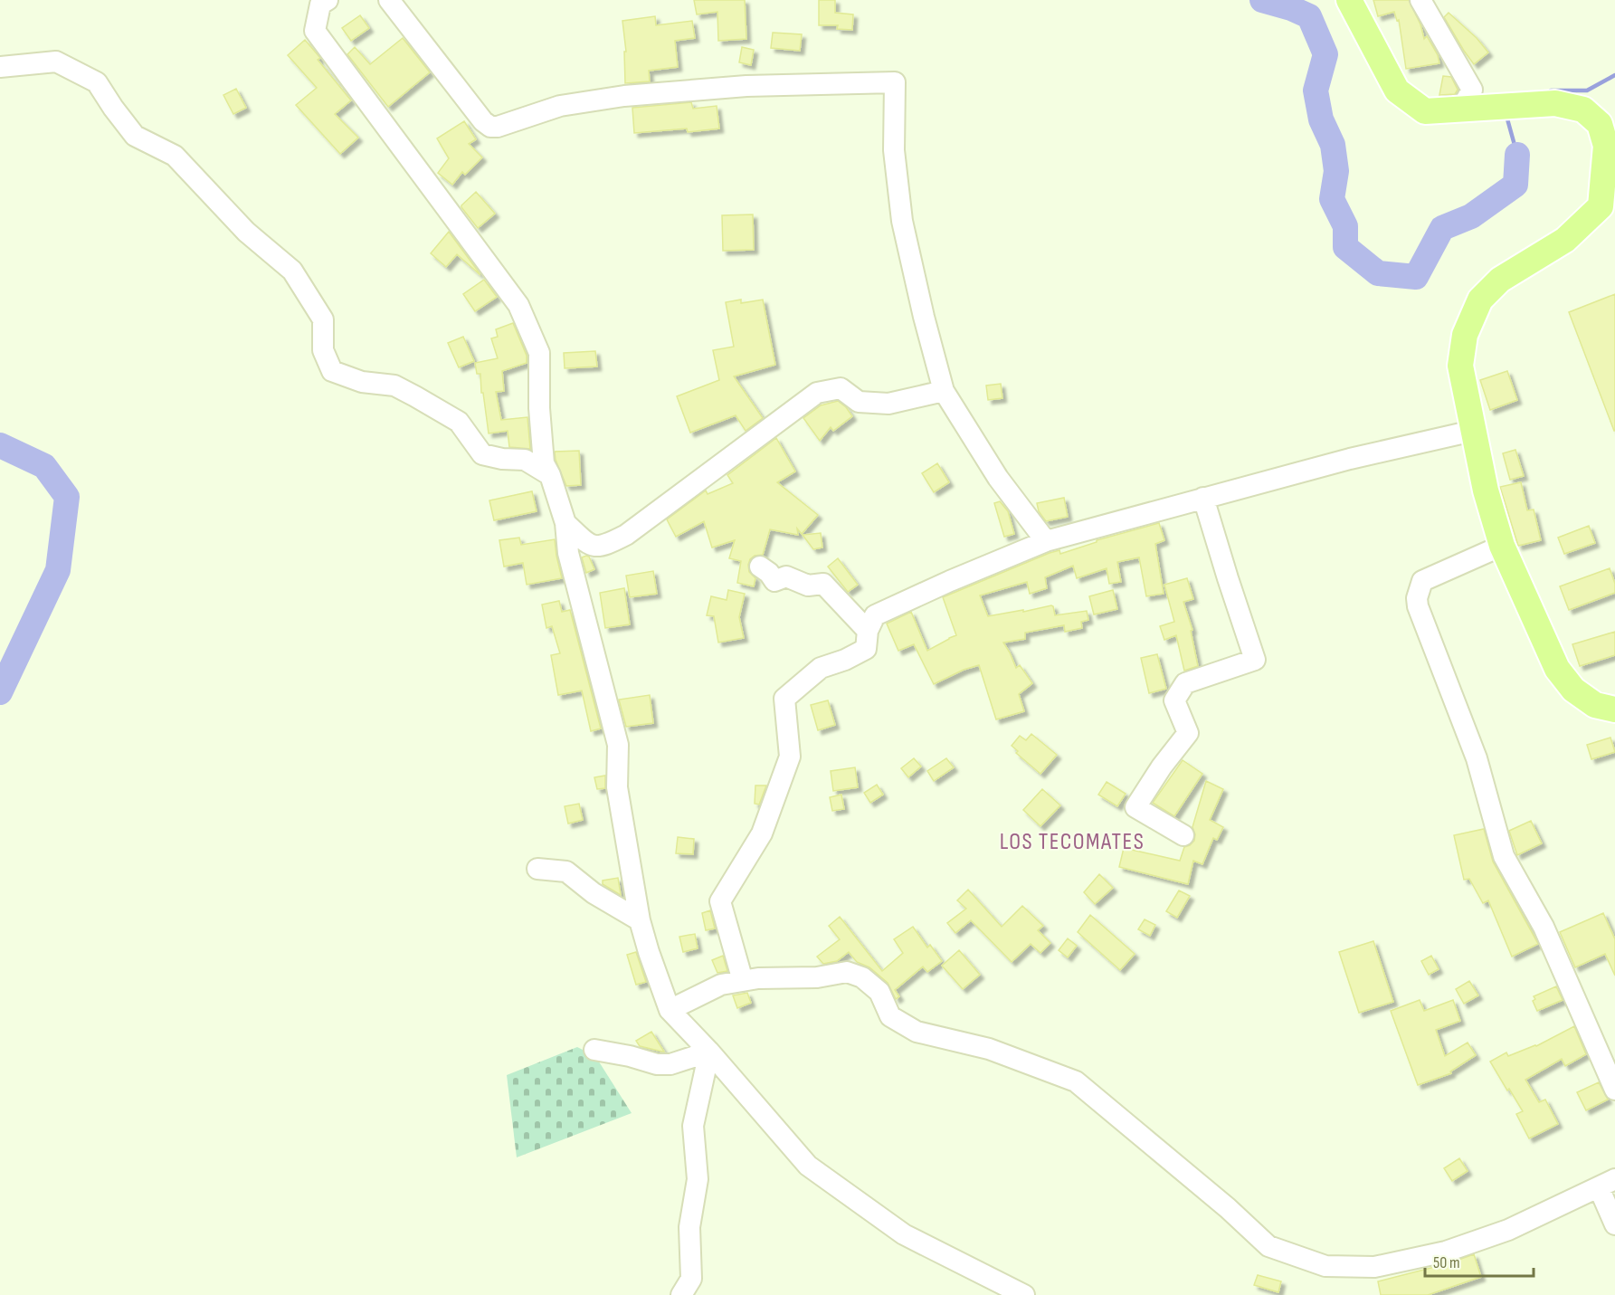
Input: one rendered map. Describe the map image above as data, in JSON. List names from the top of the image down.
{
  "districts": ["LOS TECOMATES"],
  "scale_bar": "50 m"
}
